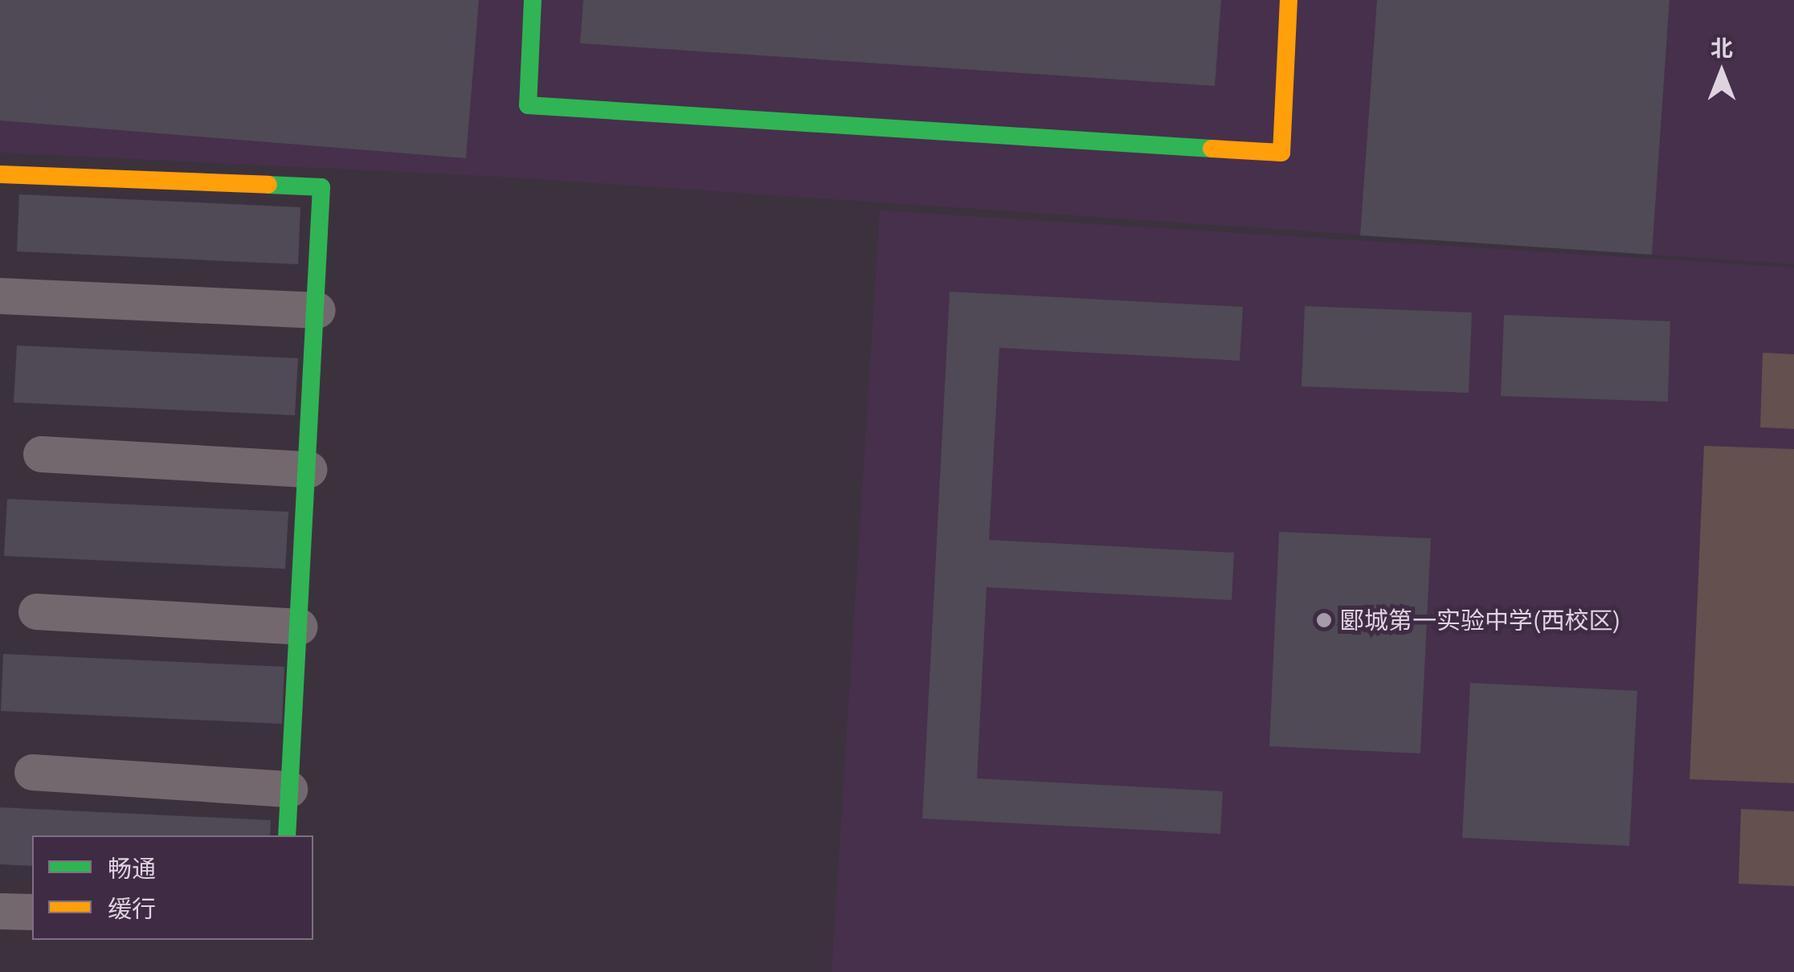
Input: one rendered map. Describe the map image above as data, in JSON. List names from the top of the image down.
{
  "places": ["郾城第一实验中学(西校区)"],
  "legend": ["畅通", "缓行"],
  "north": "top"
}
